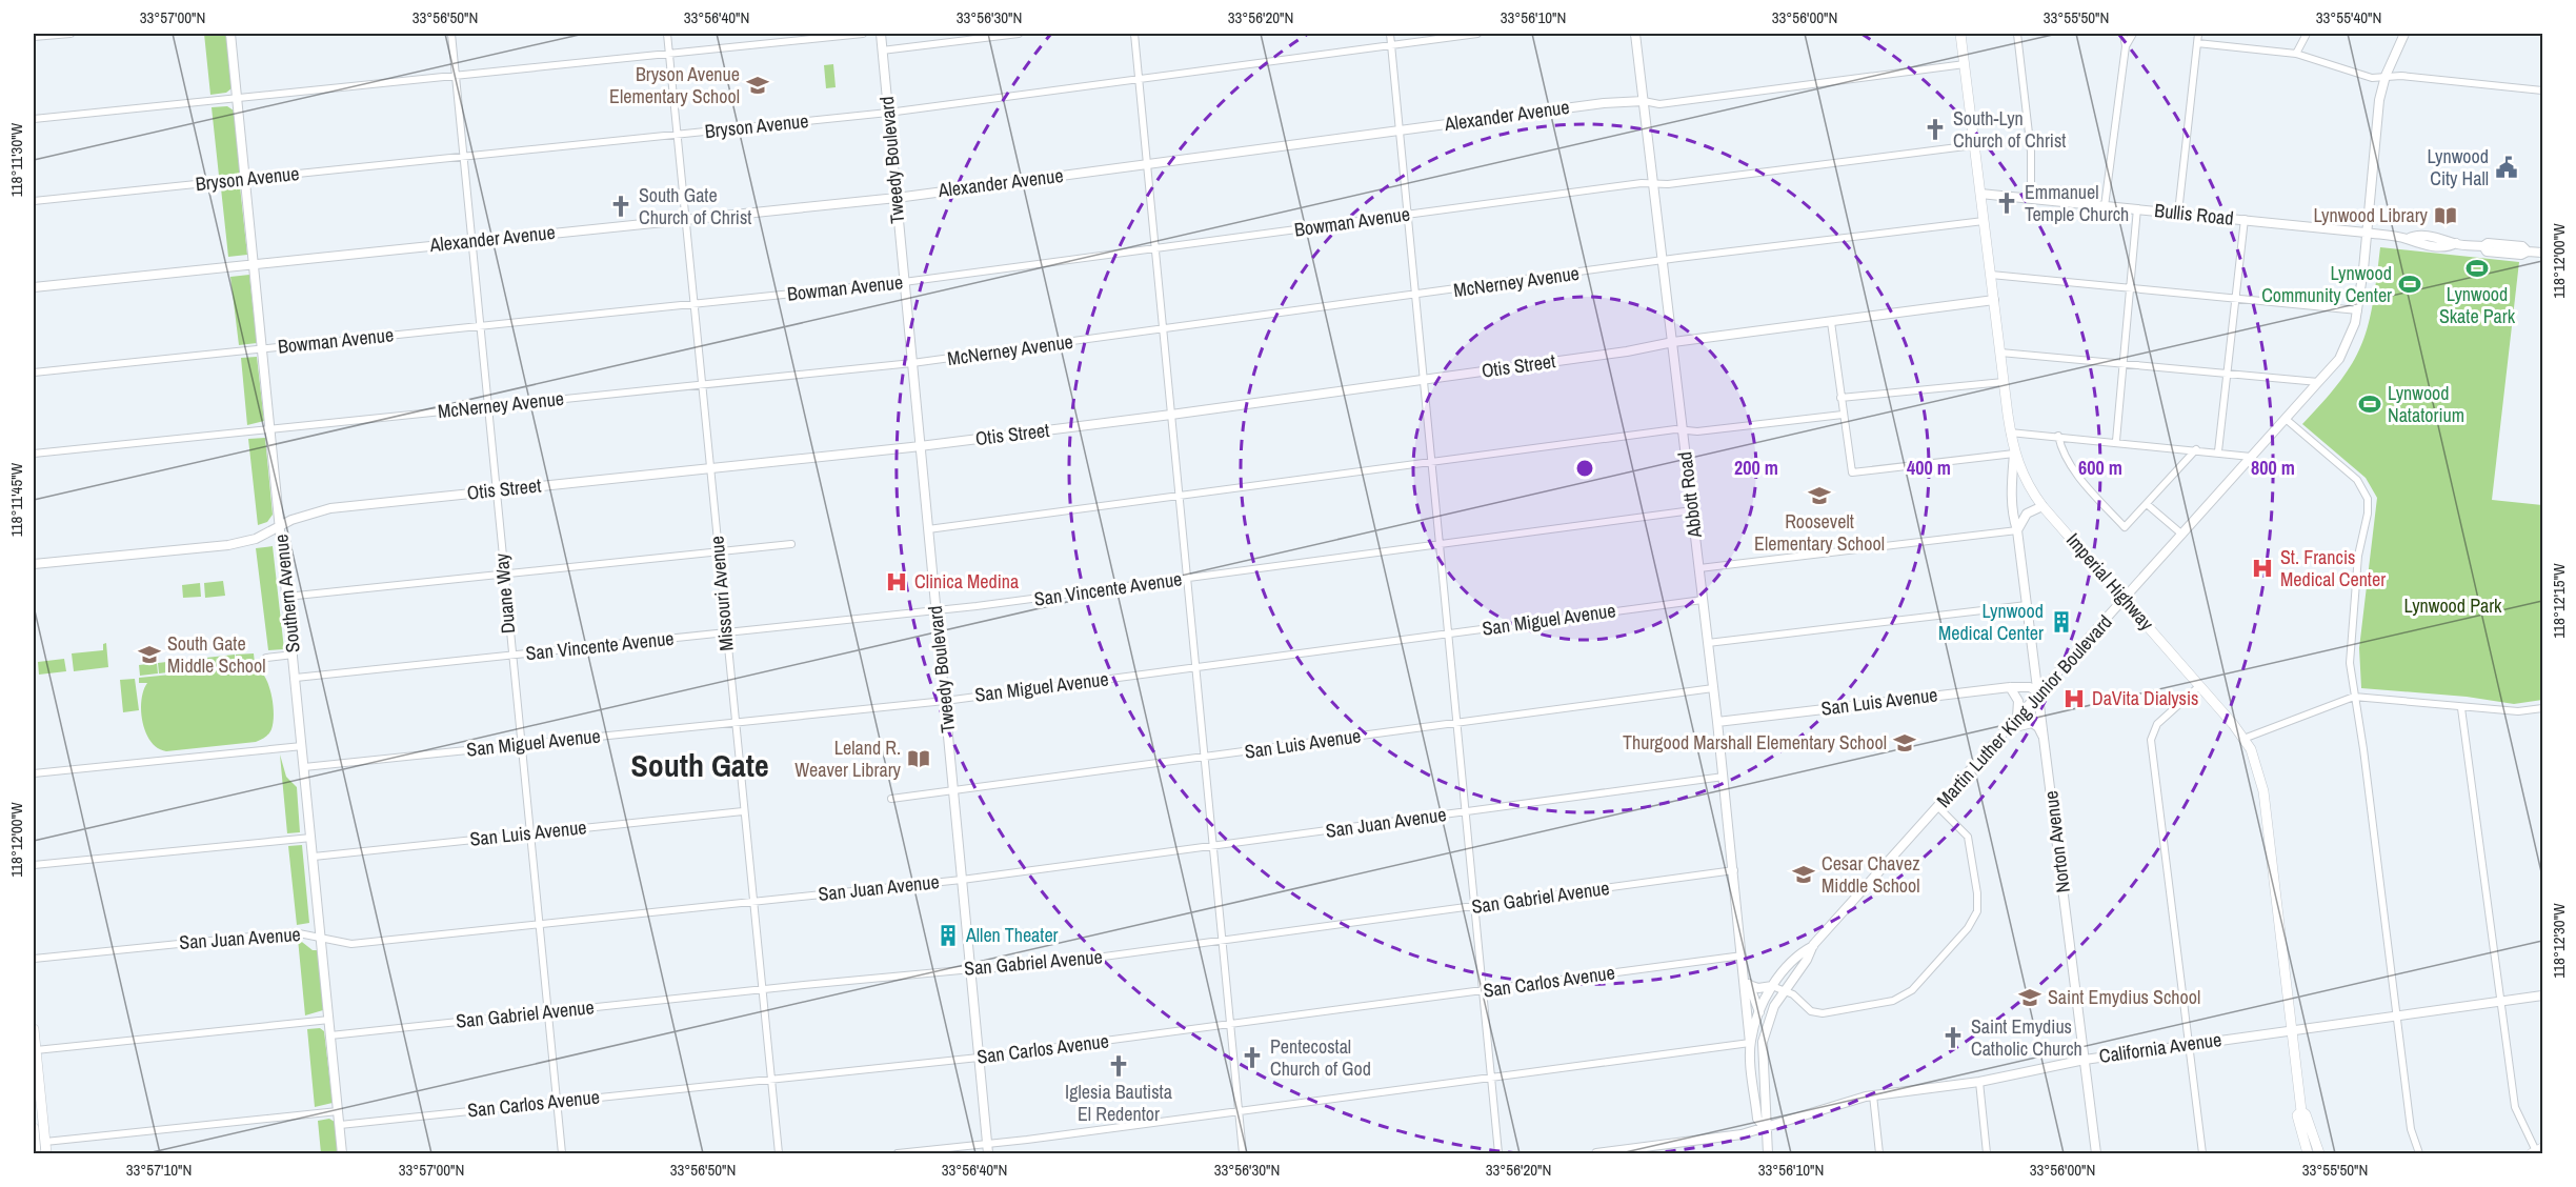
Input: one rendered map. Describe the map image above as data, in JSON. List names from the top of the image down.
{
  "streets": {
    "main road": ["Imperial Highway"],
    "street": [
      "Alexander Avenue",
      "Bryson Avenue",
      "Tweedy Boulevard",
      "Bullis Road",
      "Bowman Avenue",
      "McNerney Avenue",
      "Otis Street",
      "Abbott Road",
      "San Vincente Avenue",
      "Southern Avenue",
      "Duane Way",
      "Missouri Avenue",
      "San Miguel Avenue",
      "San Luis Avenue",
      "Martin Luther King Junior Boulevard",
      "San Juan Avenue",
      "Norton Avenue",
      "San Gabriel Avenue",
      "San Carlos Avenue",
      "California Avenue"
    ]
  },
  "crossings": [
    ["Alexander Avenue", "Tweedy Boulevard"],
    ["Alexander Avenue", "Abbott Road"],
    ["Alexander Avenue", "Imperial Highway"],
    ["Alexander Avenue", "Southern Avenue"],
    ["Alexander Avenue", "Duane Way"],
    ["Alexander Avenue", "Missouri Avenue"],
    ["Bryson Avenue", "Tweedy Boulevard"],
    ["Bryson Avenue", "Southern Avenue"],
    ["Bryson Avenue", "Duane Way"],
    ["Bryson Avenue", "Missouri Avenue"],
    ["Tweedy Boulevard", "Bowman Avenue"],
    ["Tweedy Boulevard", "McNerney Avenue"],
    ["Tweedy Boulevard", "Otis Street"],
    ["Tweedy Boulevard", "San Vincente Avenue"],
    ["Tweedy Boulevard", "San Miguel Avenue"],
    ["Tweedy Boulevard", "San Luis Avenue"],
    ["Tweedy Boulevard", "San Juan Avenue"],
    ["Tweedy Boulevard", "San Gabriel Avenue"],
    ["Tweedy Boulevard", "San Carlos Avenue"],
    ["Bullis Road", "Imperial Highway"],
    ["Bullis Road", "Martin Luther King Junior Boulevard"],
    ["Bowman Avenue", "Abbott Road"],
    ["Bowman Avenue", "Imperial Highway"],
    ["Bowman Avenue", "Southern Avenue"],
    ["Bowman Avenue", "Duane Way"],
    ["Bowman Avenue", "Missouri Avenue"],
    ["McNerney Avenue", "Abbott Road"],
    ["McNerney Avenue", "Imperial Highway"],
    ["McNerney Avenue", "Southern Avenue"],
    ["McNerney Avenue", "Duane Way"],
    ["McNerney Avenue", "Missouri Avenue"],
    ["Otis Street", "Abbott Road"],
    ["Otis Street", "Imperial Highway"],
    ["Otis Street", "Southern Avenue"],
    ["Otis Street", "Duane Way"],
    ["Otis Street", "Missouri Avenue"],
    ["Abbott Road", "San Vincente Avenue"],
    ["Abbott Road", "San Miguel Avenue"],
    ["Abbott Road", "San Luis Avenue"],
    ["Abbott Road", "Martin Luther King Junior Boulevard"],
    ["Abbott Road", "San Juan Avenue"],
    ["Abbott Road", "San Gabriel Avenue"],
    ["Abbott Road", "San Carlos Avenue"],
    ["Imperial Highway", "Martin Luther King Junior Boulevard"],
    ["Imperial Highway", "Norton Avenue"],
    ["Imperial Highway", "California Avenue"],
    ["San Vincente Avenue", "Southern Avenue"],
    ["San Vincente Avenue", "Duane Way"],
    ["San Vincente Avenue", "Missouri Avenue"],
    ["Southern Avenue", "San Miguel Avenue"],
    ["Southern Avenue", "San Luis Avenue"],
    ["Southern Avenue", "San Juan Avenue"],
    ["Southern Avenue", "San Gabriel Avenue"],
    ["Southern Avenue", "San Carlos Avenue"],
    ["Duane Way", "San Miguel Avenue"],
    ["Duane Way", "San Luis Avenue"],
    ["Duane Way", "San Juan Avenue"],
    ["Duane Way", "San Gabriel Avenue"],
    ["Duane Way", "San Carlos Avenue"],
    ["Missouri Avenue", "San Miguel Avenue"],
    ["Missouri Avenue", "San Luis Avenue"],
    ["Missouri Avenue", "San Juan Avenue"],
    ["Missouri Avenue", "San Gabriel Avenue"],
    ["Missouri Avenue", "San Carlos Avenue"],
    ["San Luis Avenue", "Martin Luther King Junior Boulevard"],
    ["San Luis Avenue", "Norton Avenue"],
    ["Martin Luther King Junior Boulevard", "Norton Avenue"],
    ["Martin Luther King Junior Boulevard", "California Avenue"],
    ["Norton Avenue", "California Avenue"]
  ],
  "districts": ["South Gate"],
  "parks": ["Lynwood Park"],
  "places": {
    "school or university": [
      "Bryson Avenue Elementary School",
      "Roosevelt Elementary School",
      "South Gate Middle School",
      "Thurgood Marshall Elementary School",
      "Cesar Chavez Middle School",
      "Saint Emydius School"
    ],
    "church": [
      "South-Lyn Church of Christ",
      "Emmanuel Temple Church",
      "South Gate Church of Christ",
      "Saint Emydius Catholic Church",
      "Pentecostal Church of God",
      "Iglesia Bautista El Redentor"
    ],
    "public building": ["Lynwood City Hall"],
    "library": ["Lynwood Library", "Leland R. Weaver Library"],
    "sports": ["Lynwood Skate Park", "Lynwood Community Center", "Lynwood Natatorium"],
    "hospital": ["St. Francis Medical Center", "Clinica Medina", "DaVita Dialysis"],
    "building": ["Lynwood Medical Center", "Allen Theater"]
  },
  "coordinates": [
    "33°57'00\"N",
    "33°56'50\"N",
    "33°56'40\"N",
    "33°56'30\"N",
    "33°56'20\"N",
    "33°56'10\"N",
    "33°56'00\"N",
    "33°55'50\"N",
    "33°55'40\"N",
    "118°11'30\"W",
    "118°12'00\"W",
    "118°11'45\"W",
    "118°12'15\"W",
    "118°12'30\"W",
    "33°57'10\"N"
  ],
  "rings": [
    "200 m",
    "400 m",
    "600 m",
    "800 m"
  ]
}
